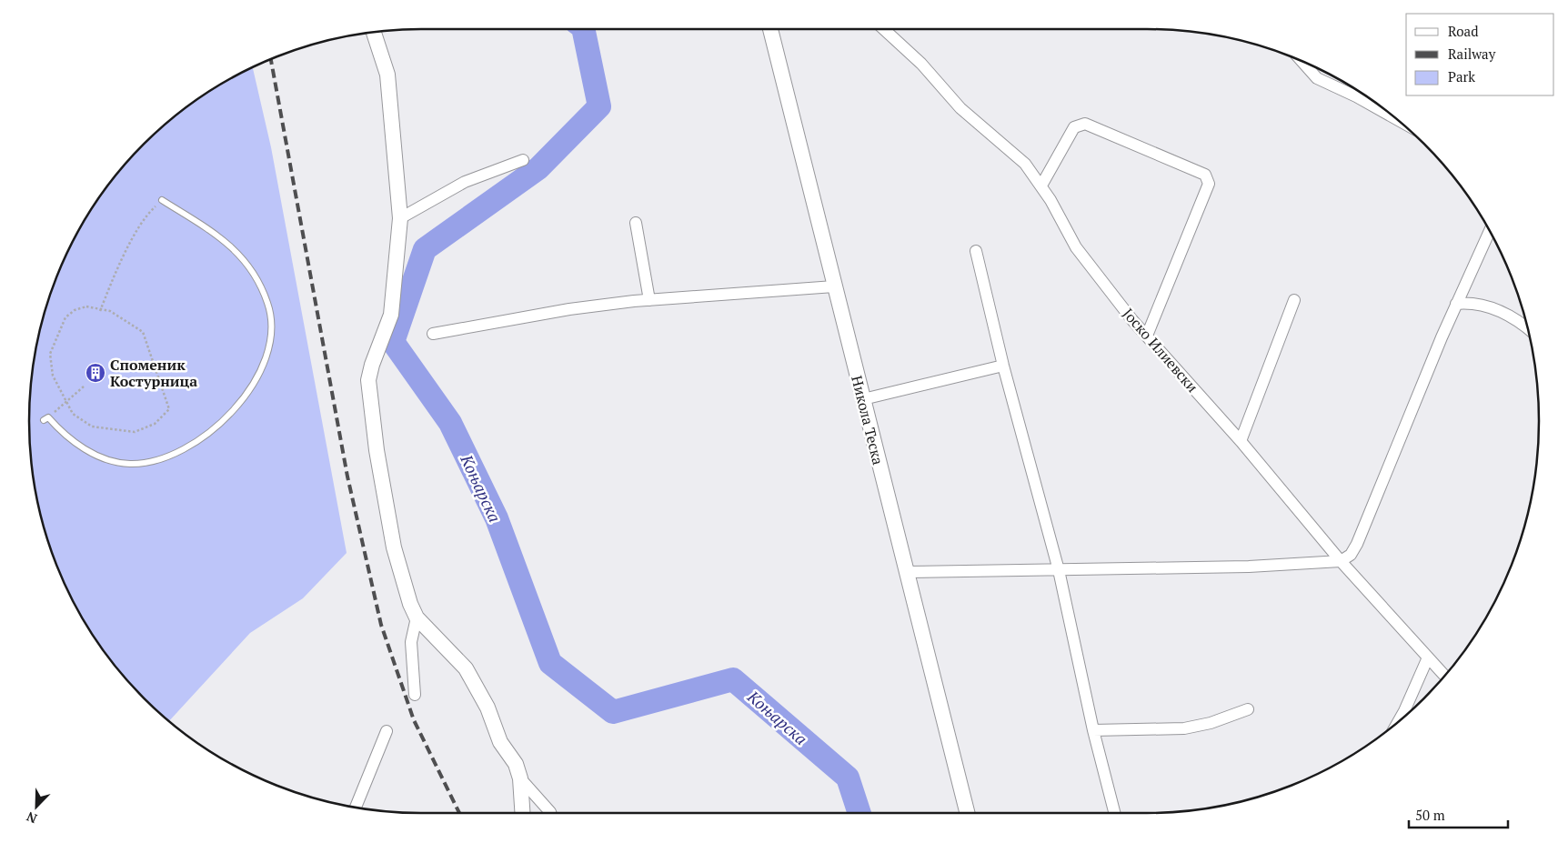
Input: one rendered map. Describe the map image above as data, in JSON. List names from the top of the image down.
{
  "streets": {
    "street": ["Јоско Илиевски", "Никола Теска"]
  },
  "water": ["Коњарска"],
  "places": {
    "building": ["Споменик Костурница"]
  },
  "legend": ["Road", "Railway", "Park"],
  "scale_bar": "50 m",
  "north": "bottom left"
}
